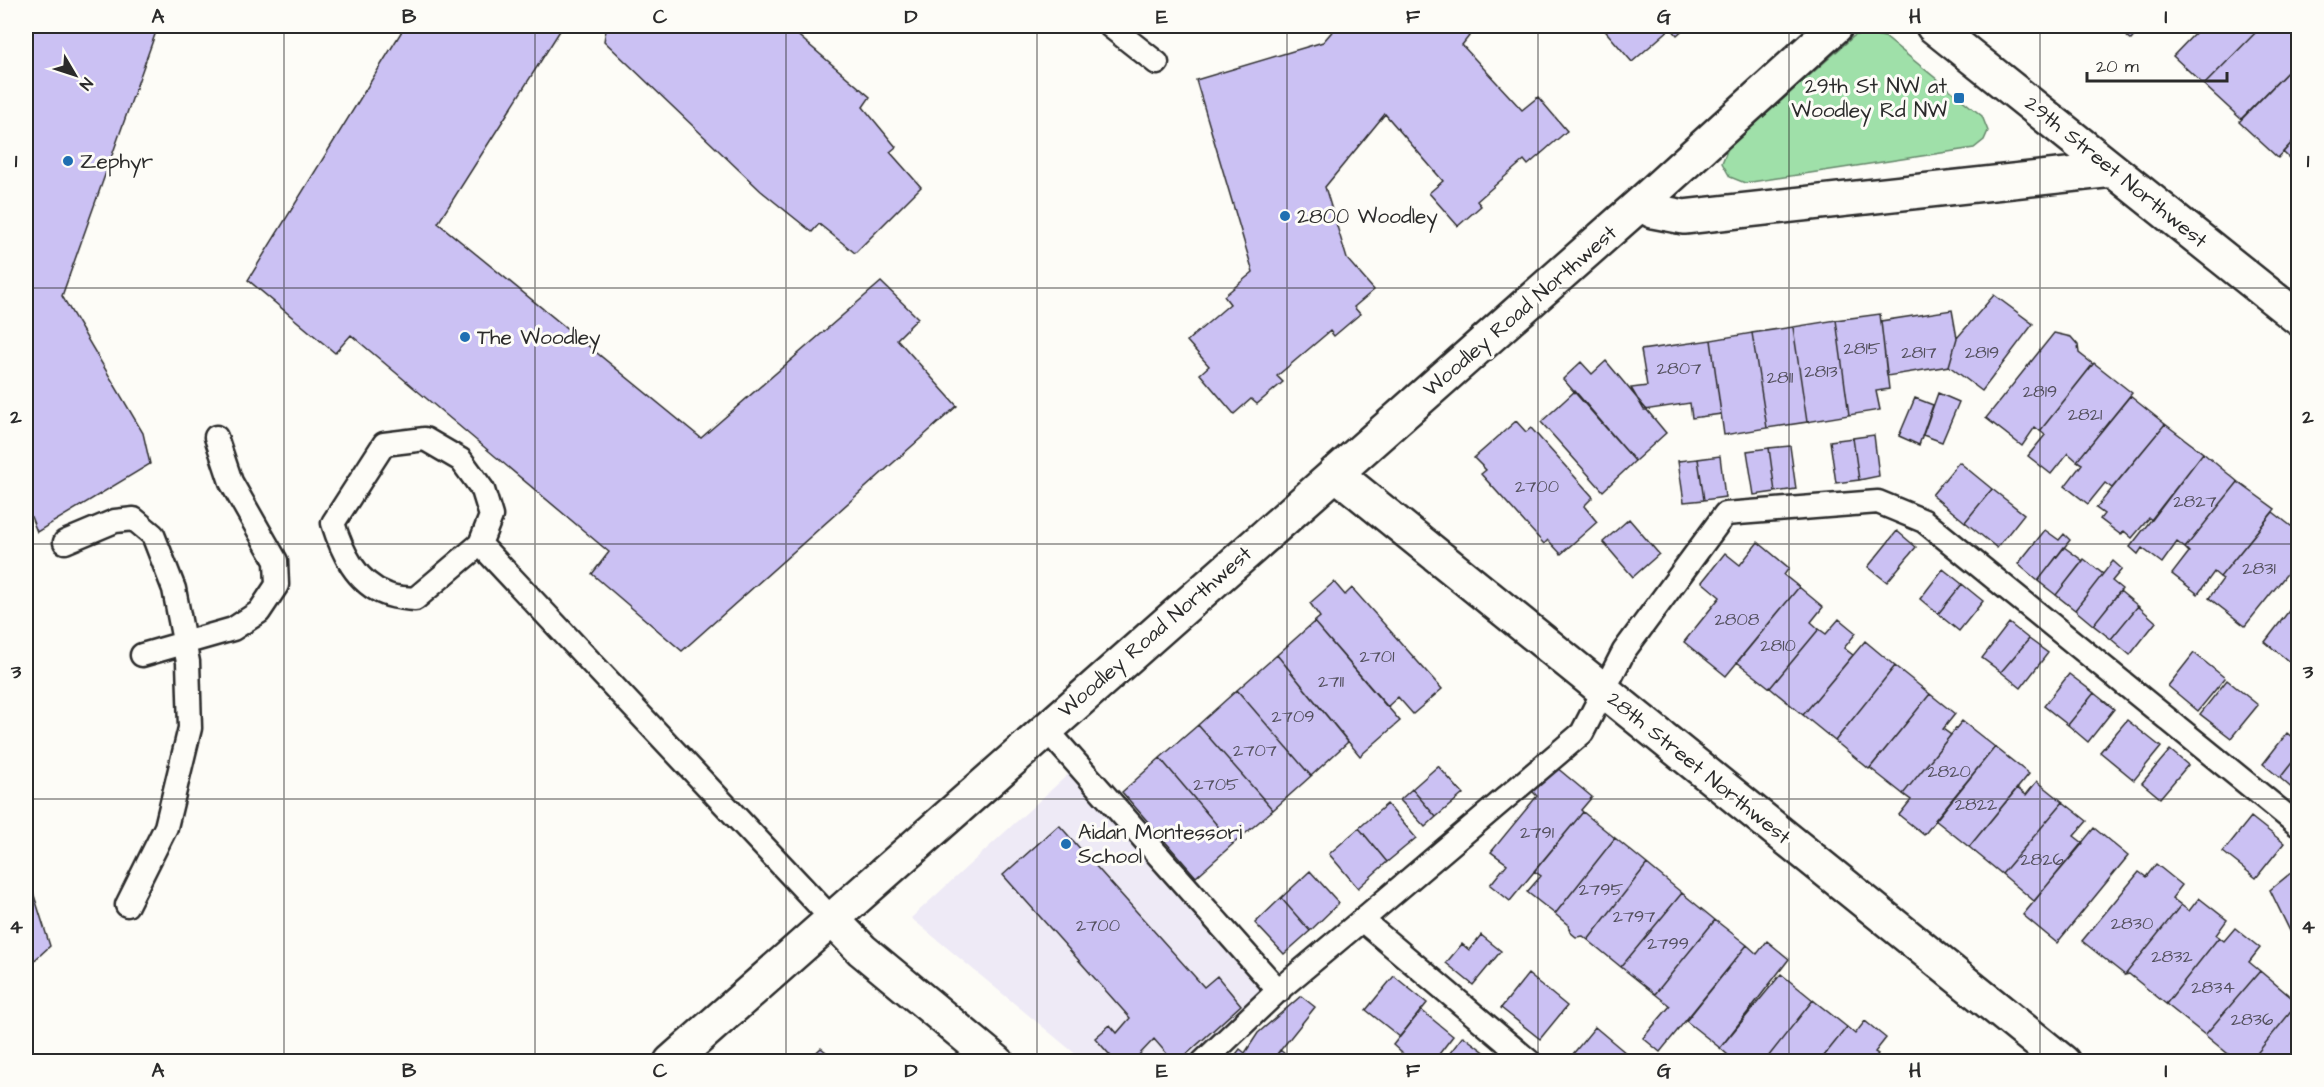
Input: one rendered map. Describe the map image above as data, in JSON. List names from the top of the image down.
{
  "streets": {
    "street": ["29th Street Northwest", "Woodley Road Northwest", "28th Street Northwest"]
  },
  "crossings": [
    ["Woodley Road Northwest", "28th Street Northwest"]
  ],
  "places": {
    "transit": ["29th St NW at Woodley Rd NW"],
    "other": [
      "Zephyr",
      "2800 Woodley",
      "The Woodley",
      "Aidan Montessori School"
    ]
  },
  "house_numbers": [
    "2815",
    "2817",
    "2819",
    "2807",
    "2813",
    "2811",
    "2819",
    "2821",
    "2700",
    "2827",
    "2831",
    "2808",
    "2810",
    "2701",
    "2711",
    "2709",
    "2707",
    "2820",
    "2705",
    "2822",
    "2791",
    "2826",
    "2795",
    "2797",
    "2830",
    "2700",
    "2799",
    "2832",
    "2834",
    "2836"
  ],
  "scale_bar": "20 m",
  "north": "bottom right",
  "grid": {
    "columns": [
      "A",
      "B",
      "C",
      "D",
      "E",
      "F",
      "G",
      "H",
      "I"
    ],
    "rows": [
      "1",
      "2",
      "3",
      "4"
    ]
  }
}
